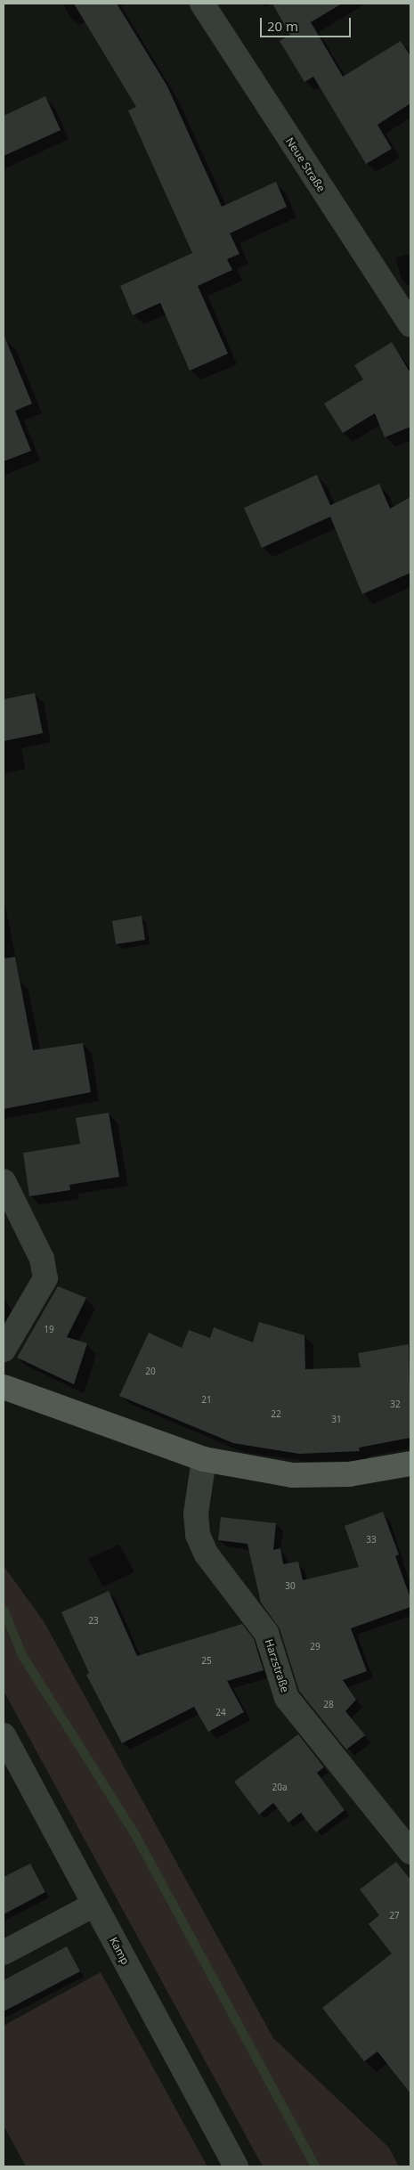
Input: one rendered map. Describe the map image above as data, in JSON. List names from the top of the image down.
{
  "streets": {
    "street": ["Neue Straße", "Harzstraße", "Kamp"]
  },
  "house_numbers": [
    "19",
    "20",
    "21",
    "32",
    "22",
    "31",
    "33",
    "30",
    "23",
    "29",
    "25",
    "28",
    "24",
    "20a",
    "27"
  ],
  "scale_bar": "20 m"
}
